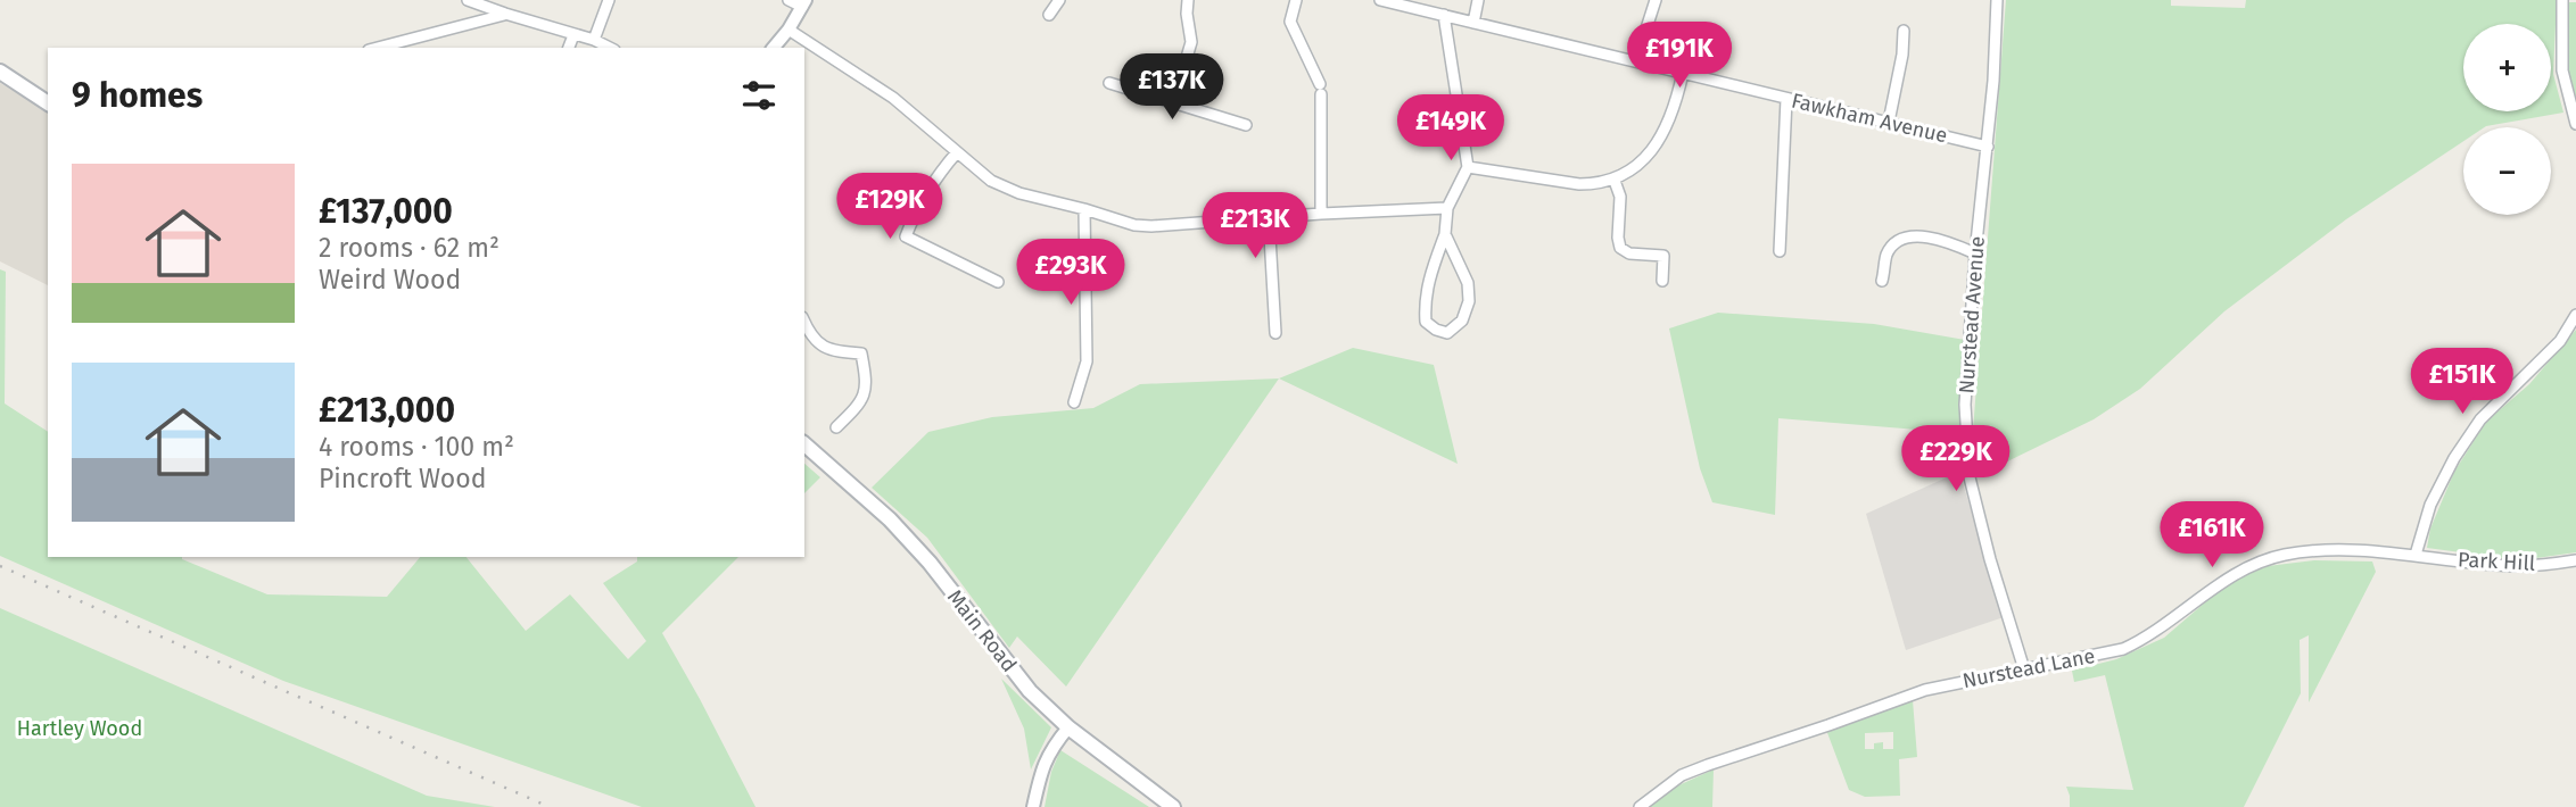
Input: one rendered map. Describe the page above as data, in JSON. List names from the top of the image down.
{
  "streets": {
    "main road": ["Main Road"],
    "street": [
      "Fawkham Avenue",
      "Nurstead Avenue",
      "Park Hill",
      "Nurstead Lane"
    ]
  },
  "crossings": [
    ["Fawkham Avenue", "Nurstead Avenue"],
    ["Nurstead Avenue", "Nurstead Lane"],
    ["Park Hill", "Nurstead Lane"]
  ],
  "parks": ["Hartley Wood"],
  "page": {
    "price": [
      "£191K",
      "£137K",
      "£149K",
      "£129K",
      "£213K",
      "£293K",
      "£151K",
      "£229K",
      "£161K"
    ],
    "map_buttons": ["+", "−"],
    "heading": "9 homes",
    "list": [
      {
        "name": "£137,000",
        "note": "2 rooms · 62 m² · Weird Wood"
      },
      {
        "name": "£213,000",
        "note": "4 rooms · 100 m² · Pincroft Wood"
      }
    ]
  }
}
